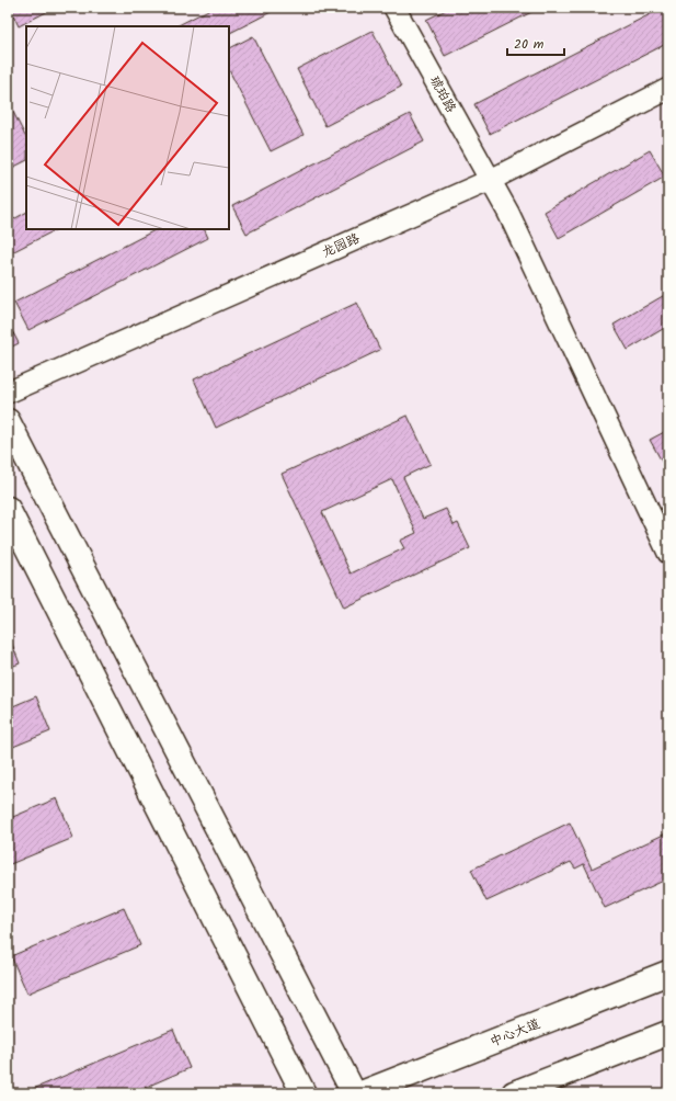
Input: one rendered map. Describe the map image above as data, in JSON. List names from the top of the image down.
{
  "streets": {
    "street": ["琥珀路", "龙园路", "中心大道"]
  },
  "crossings": [
    ["琥珀路", "龙园路"]
  ],
  "scale_bar": "20 m"
}
